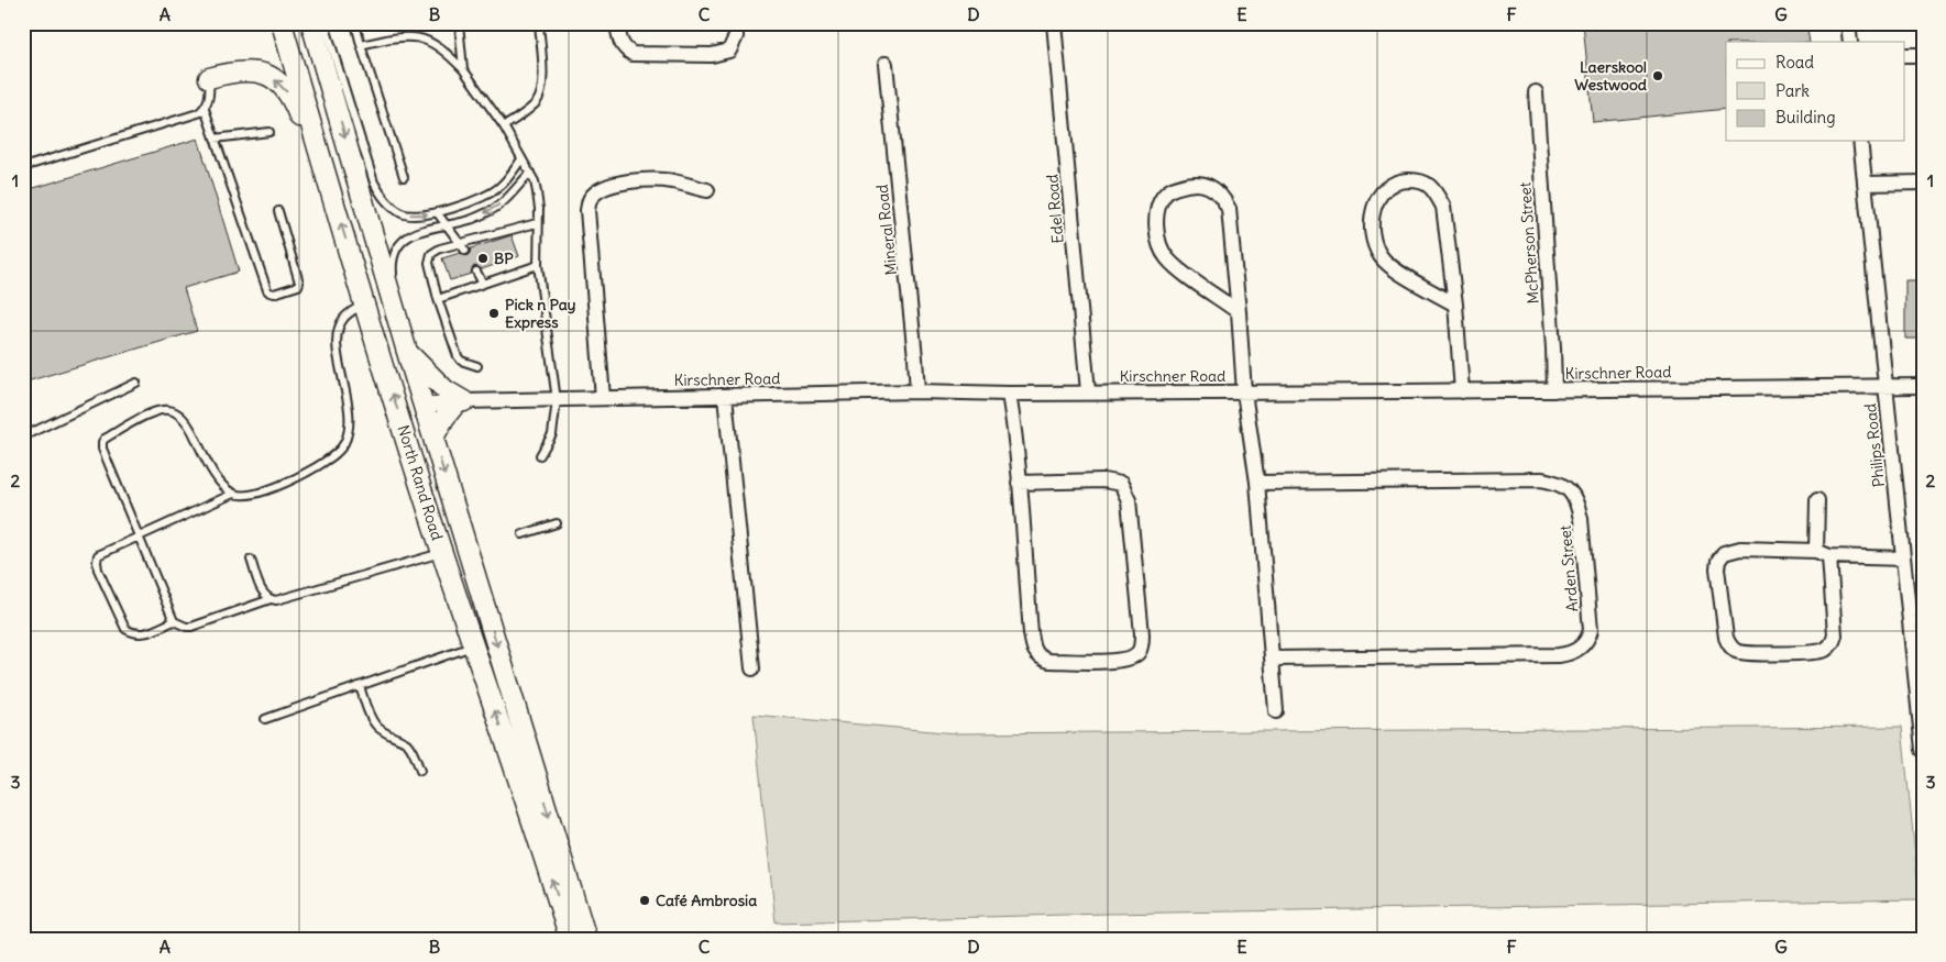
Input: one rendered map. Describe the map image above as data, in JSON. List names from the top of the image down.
{
  "streets": {
    "main road": ["North Rand Road"],
    "street": [
      "Edel Road",
      "Mineral Road",
      "McPherson Street",
      "Kirschner Road",
      "Philips Road",
      "Arden Street"
    ]
  },
  "crossings": [
    ["Edel Road", "Kirschner Road"],
    ["Mineral Road", "Kirschner Road"],
    ["McPherson Street", "Kirschner Road"],
    ["Kirschner Road", "Philips Road"],
    ["Kirschner Road", "North Rand Road"]
  ],
  "places": [
    "Laerskool Westwood",
    "BP",
    "Pick n Pay Express",
    "Café Ambrosia"
  ],
  "legend": ["Road", "Park", "Building"],
  "grid": {
    "columns": [
      "A",
      "B",
      "C",
      "D",
      "E",
      "F",
      "G"
    ],
    "rows": ["1", "2", "3"]
  }
}
